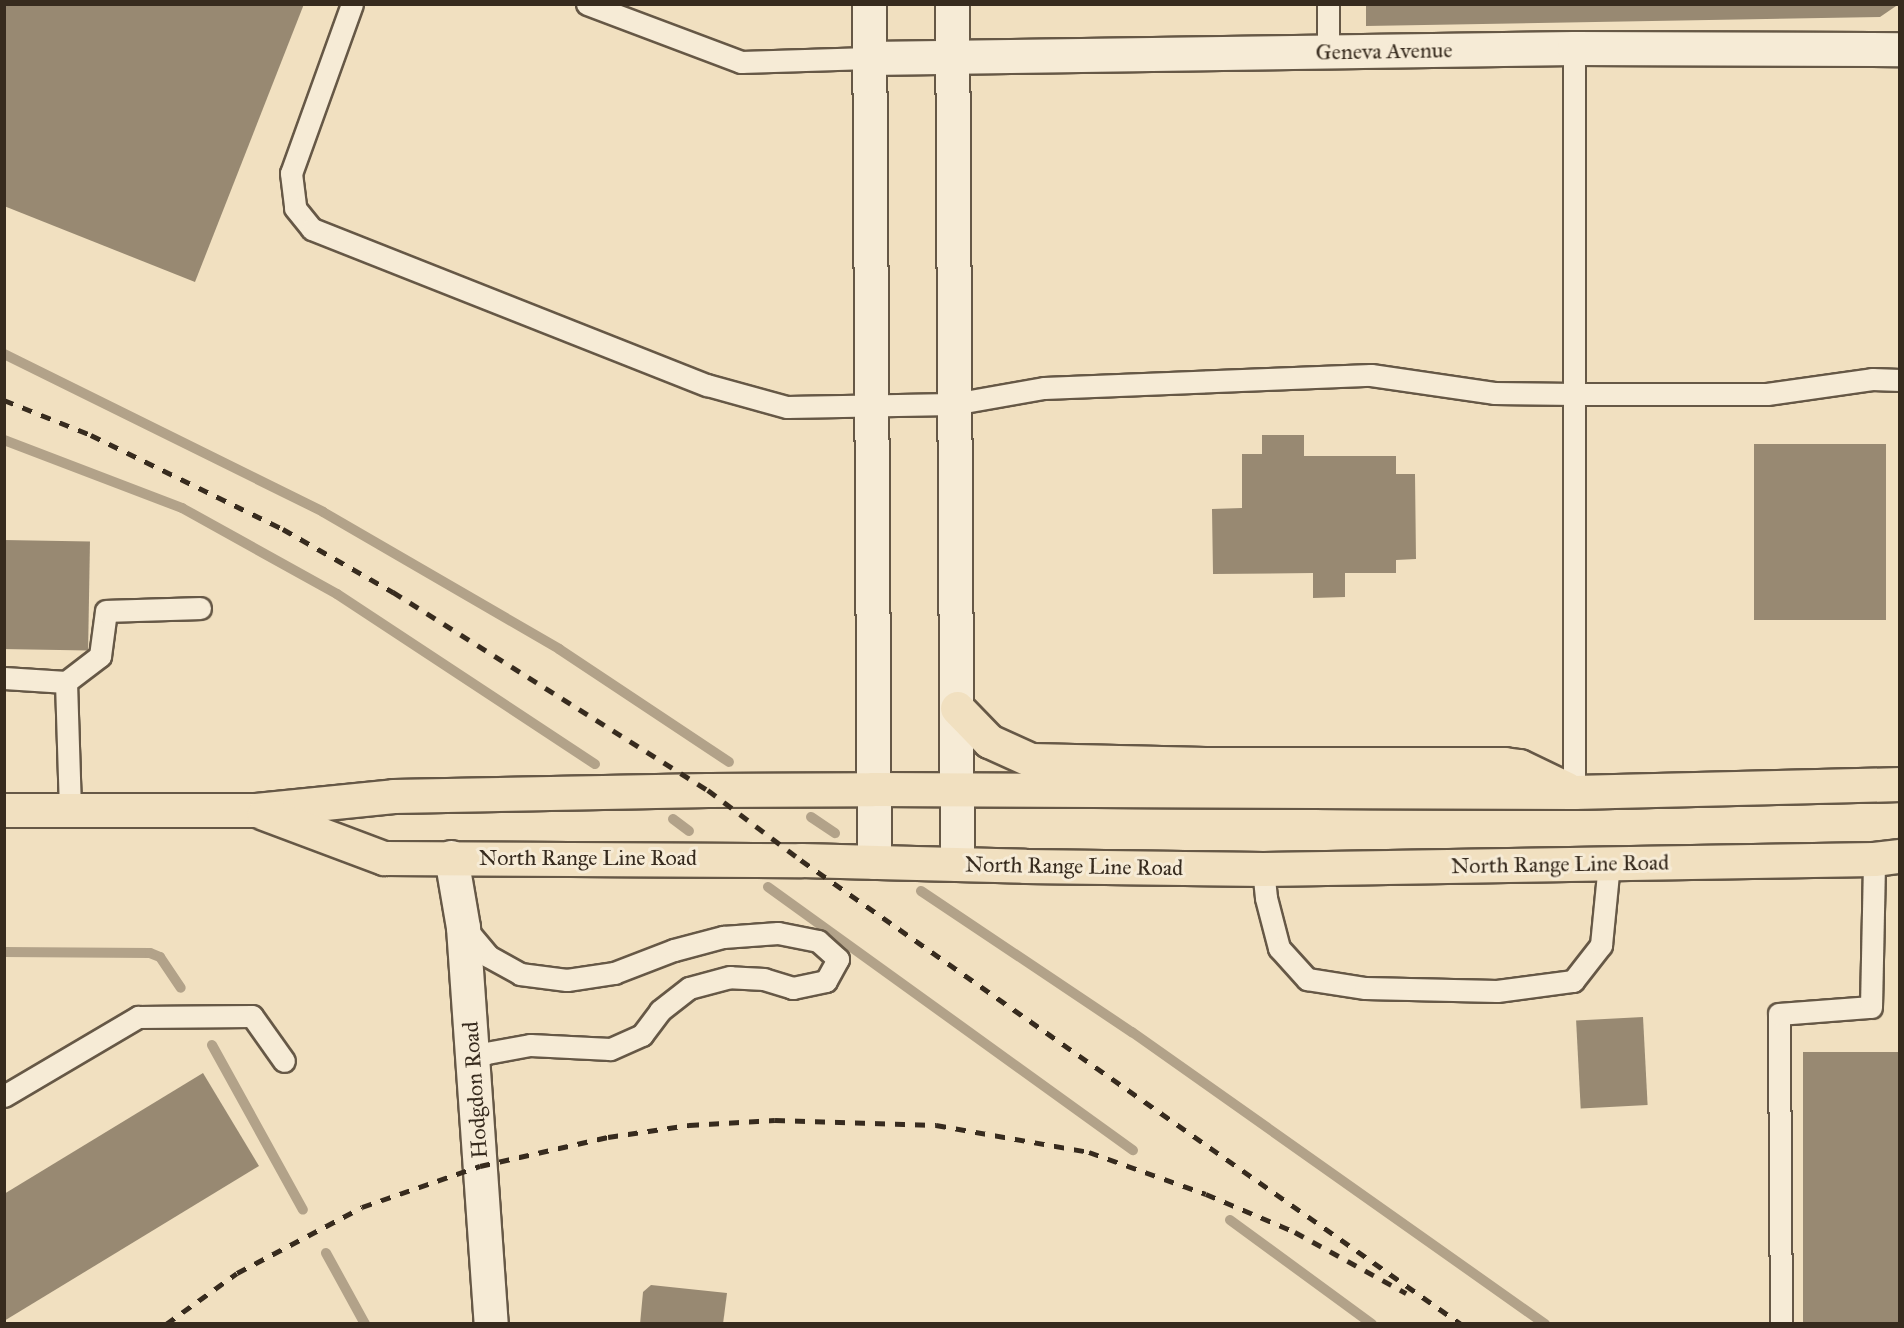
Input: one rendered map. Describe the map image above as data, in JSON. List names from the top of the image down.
{
  "streets": {
    "main road": ["North Range Line Road"],
    "street": ["Geneva Avenue", "Hodgdon Road"]
  },
  "crossings": [
    ["North Range Line Road", "Hodgdon Road"]
  ]
}
